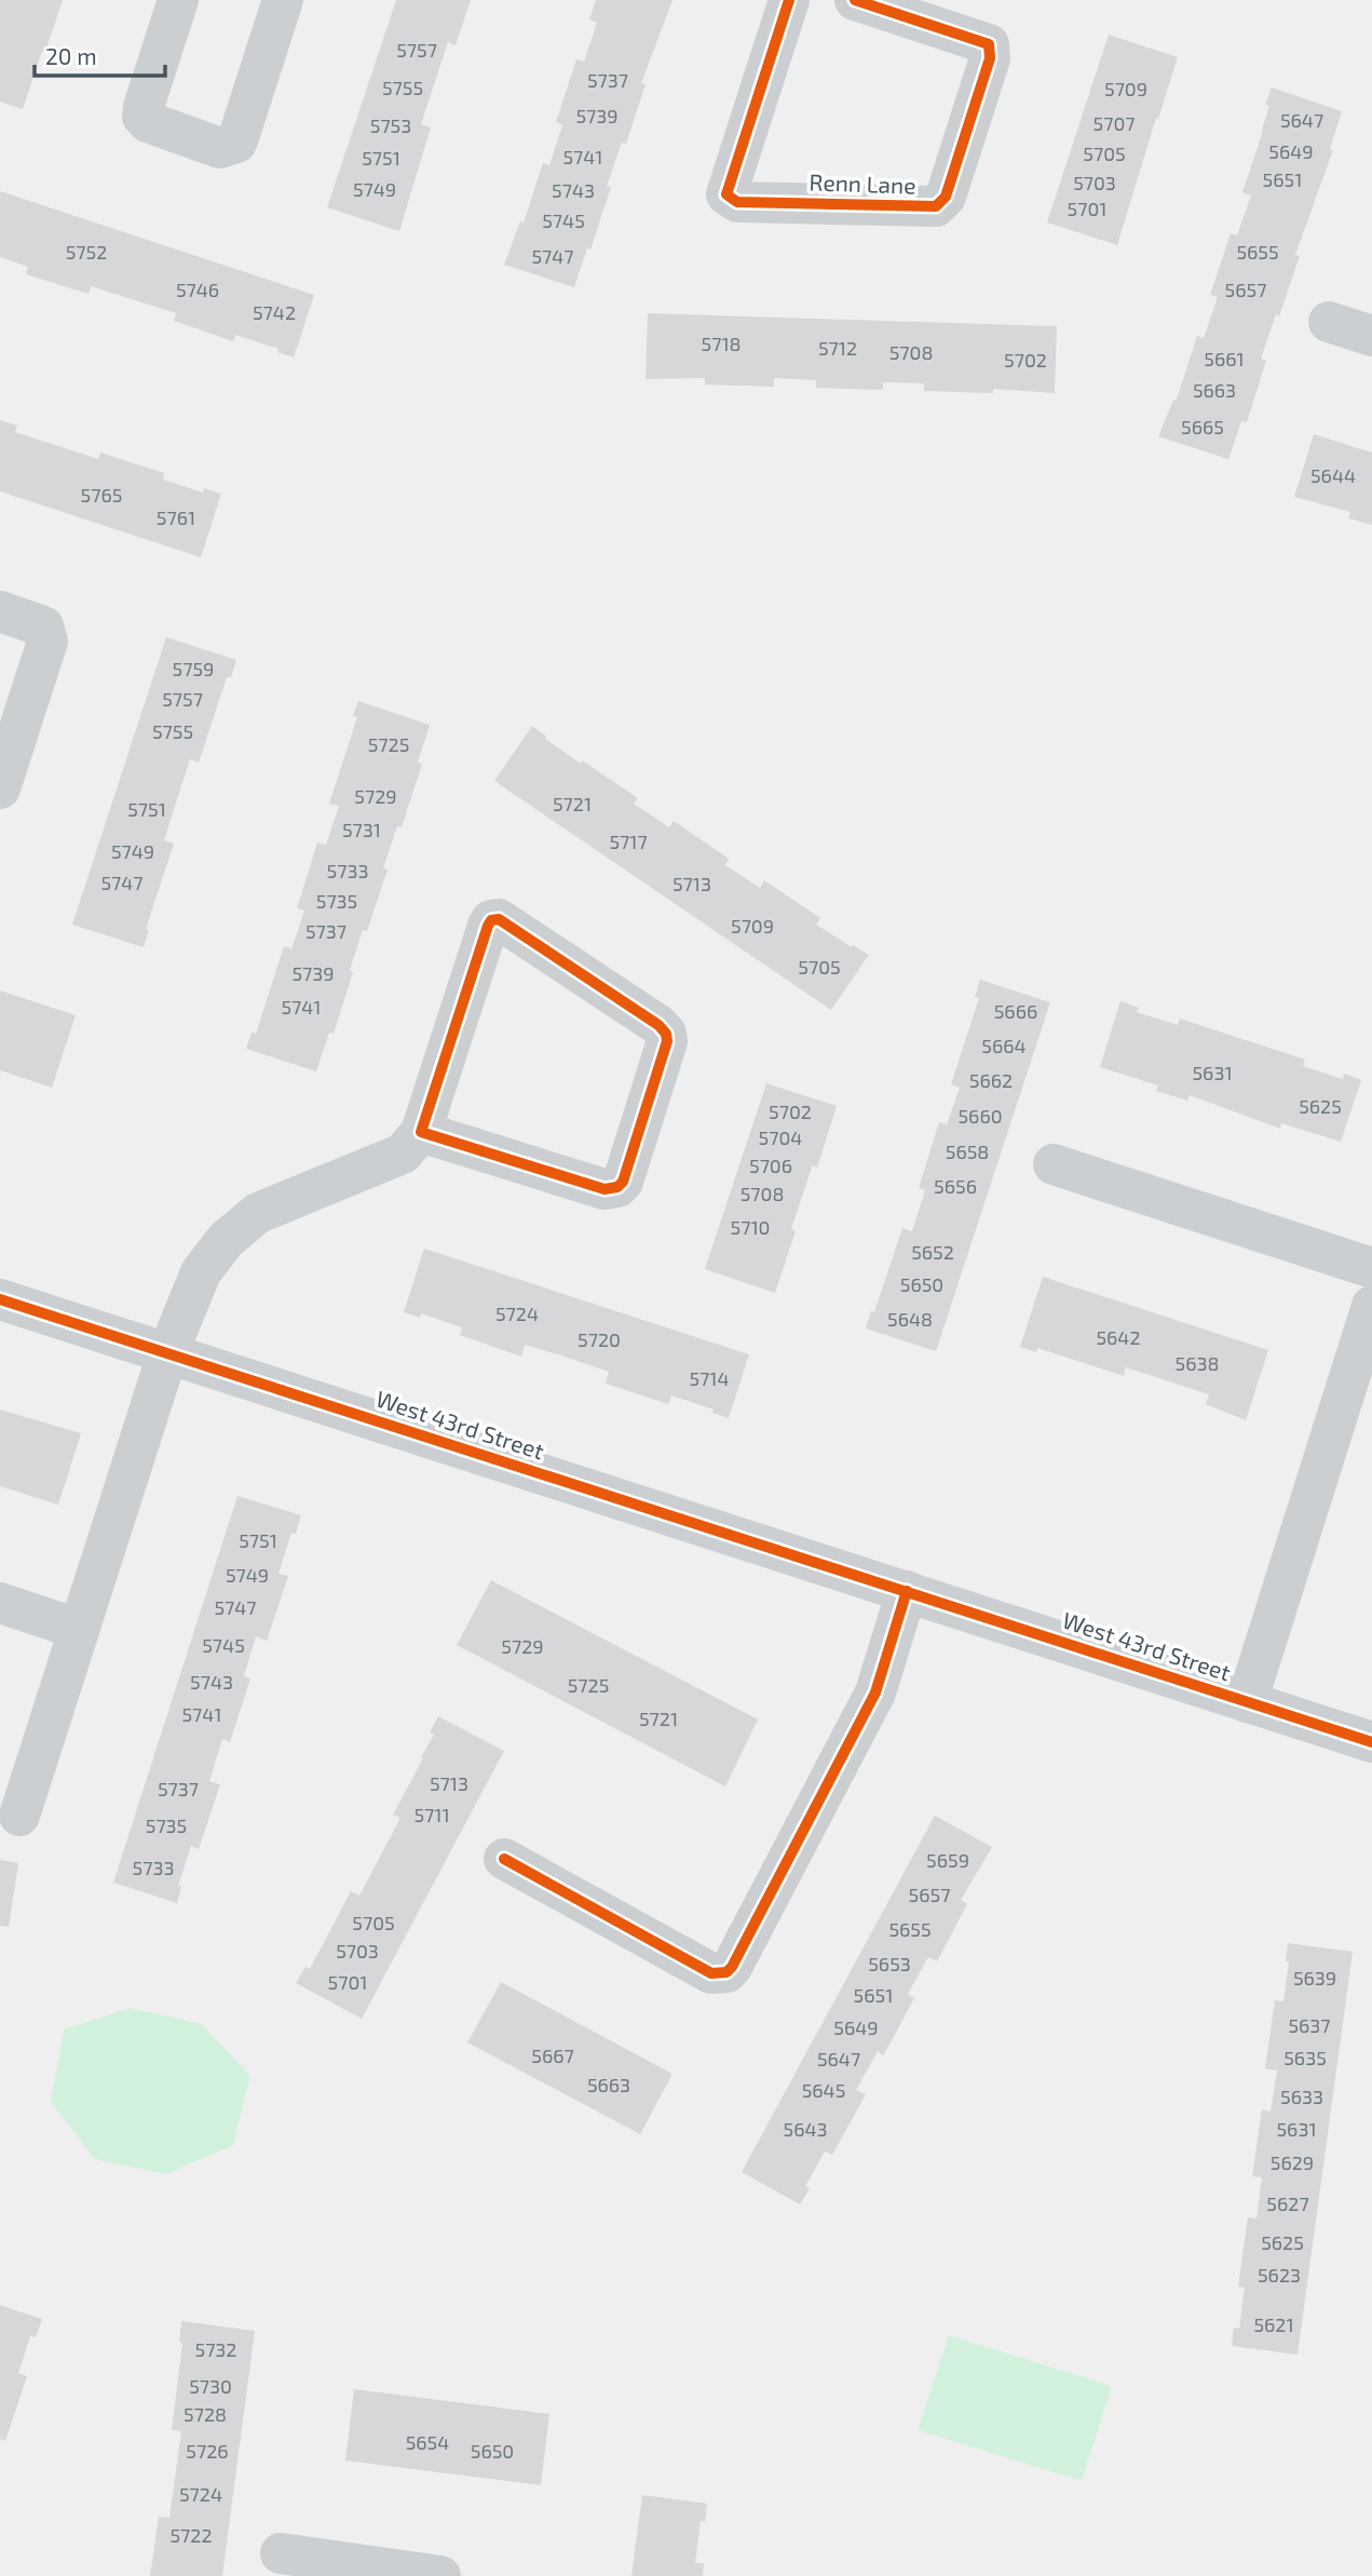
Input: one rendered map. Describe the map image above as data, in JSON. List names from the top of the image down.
{
  "streets": {
    "street": ["Renn Lane", "West 43rd Street"]
  },
  "house_numbers": [
    "5757",
    "5737",
    "5755",
    "5709",
    "5739",
    "5647",
    "5707",
    "5753",
    "5649",
    "5705",
    "5741",
    "5751",
    "5651",
    "5703",
    "5749",
    "5743",
    "5701",
    "5745",
    "5752",
    "5655",
    "5747",
    "5746",
    "5657",
    "5742",
    "5718",
    "5712",
    "5708",
    "5661",
    "5702",
    "5663",
    "5665",
    "5644",
    "5765",
    "5761",
    "5759",
    "5757",
    "5755",
    "5725",
    "5729",
    "5721",
    "5751",
    "5731",
    "5717",
    "5749",
    "5733",
    "5747",
    "5713",
    "5735",
    "5709",
    "5737",
    "5705",
    "5739",
    "5741",
    "5666",
    "5664",
    "5631",
    "5662",
    "5625",
    "5702",
    "5660",
    "5704",
    "5658",
    "5706",
    "5656",
    "5708",
    "5710",
    "5652",
    "5650",
    "5724",
    "5648",
    "5642",
    "5720",
    "5638",
    "5714",
    "5751",
    "5749",
    "5747",
    "5745",
    "5729",
    "5743",
    "5725",
    "5741",
    "5721",
    "5713",
    "5737",
    "5711",
    "5735",
    "5659",
    "5733",
    "5657",
    "5705",
    "5655",
    "5703",
    "5653",
    "5639",
    "5701",
    "5651",
    "5637",
    "5649",
    "5667",
    "5635",
    "5647",
    "5663",
    "5645",
    "5633",
    "5643",
    "5631",
    "5629",
    "5627",
    "5625",
    "5623",
    "5621",
    "5732",
    "5730",
    "5728",
    "5654",
    "5726",
    "5650",
    "5724",
    "5722"
  ],
  "scale_bar": "20 m"
}
